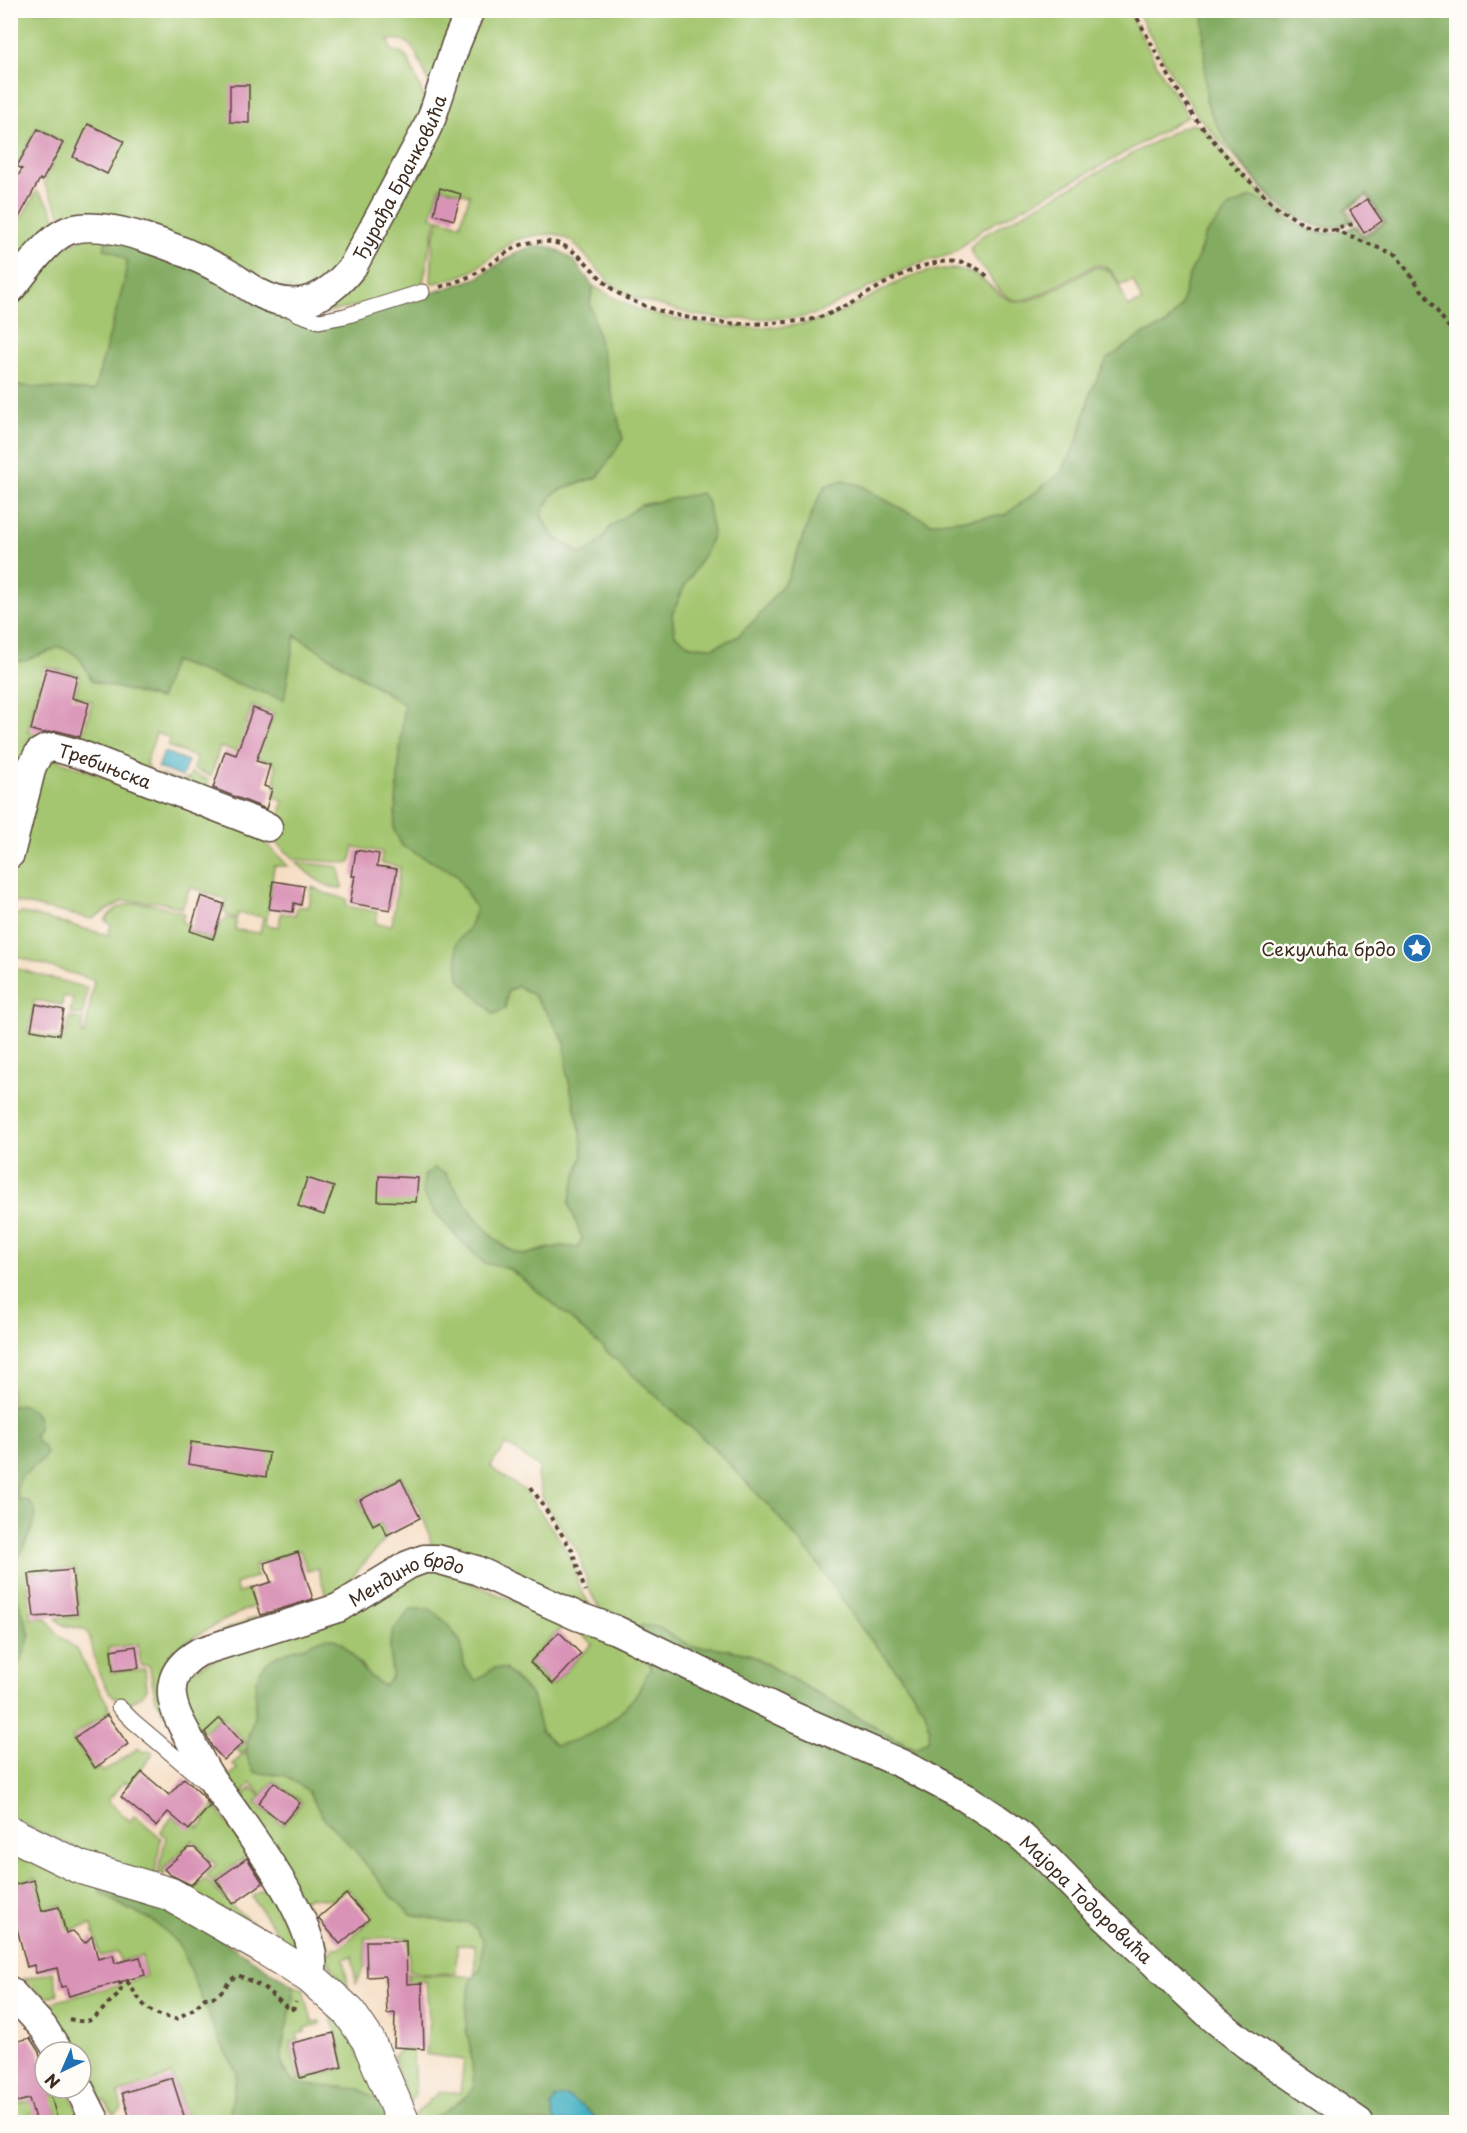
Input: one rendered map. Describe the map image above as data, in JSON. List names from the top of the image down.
{
  "streets": {
    "street": [
      "Ђурађа Бранковића",
      "Требињска",
      "Мендино брдо",
      "Мајора Тодоровића"
    ]
  },
  "crossings": [
    ["Мендино брдо", "Мајора Тодоровића"]
  ],
  "places": {
    "place": ["Секулића брдо"]
  },
  "north": "bottom left"
}
